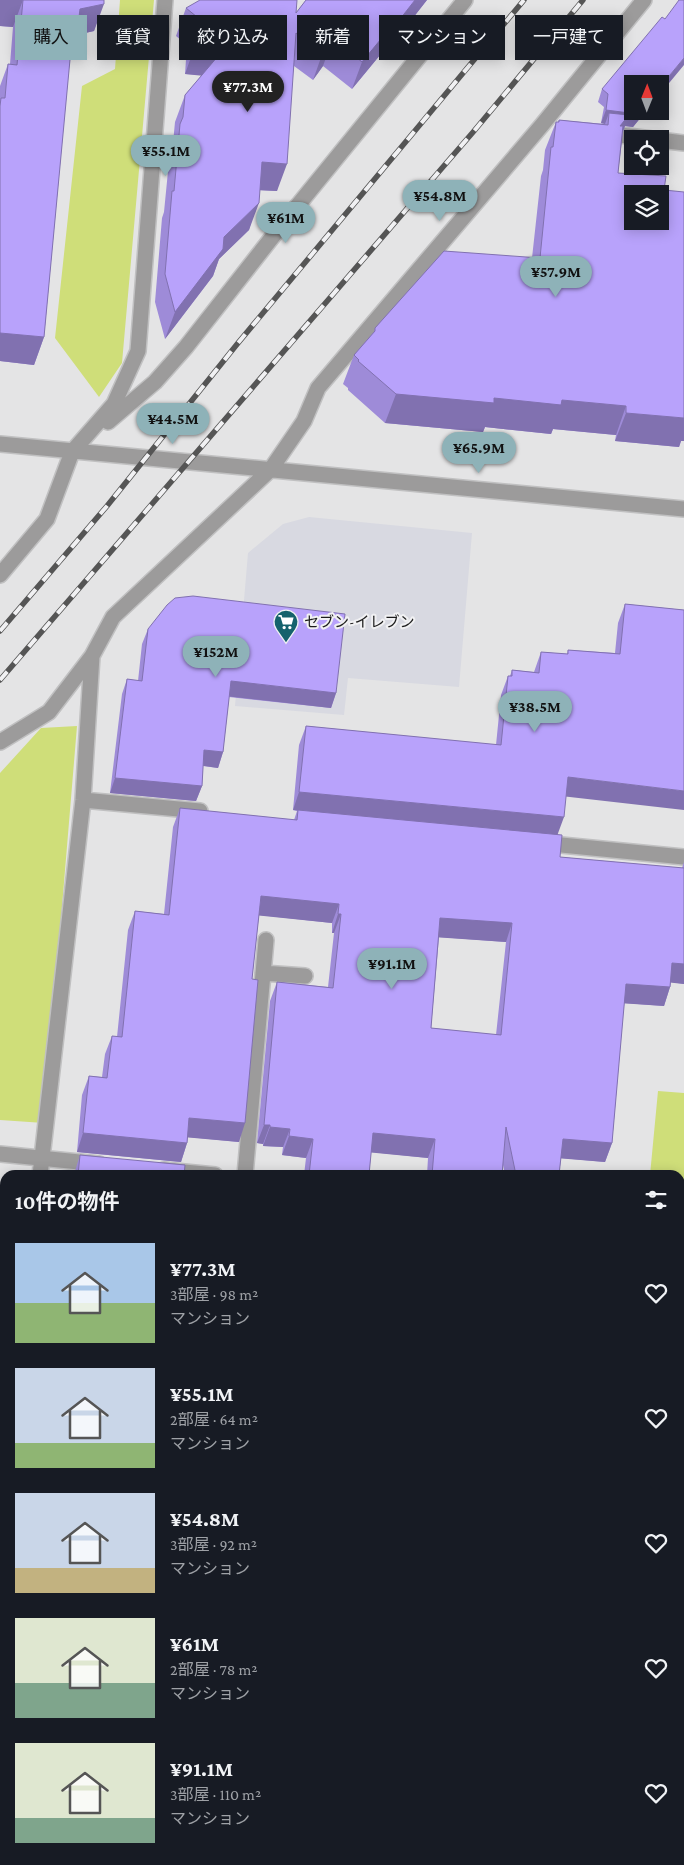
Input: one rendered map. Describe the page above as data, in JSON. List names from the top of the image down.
{
  "places": {
    "supermarket": ["セブン-イレブン"]
  },
  "north": "top",
  "page": {
    "chip": [
      "購入",
      "賃貸",
      "絞り込み",
      "新着",
      "マンション",
      "一戸建て"
    ],
    "price": [
      "¥77.3M",
      "¥55.1M",
      "¥54.8M",
      "¥61M",
      "¥57.9M",
      "¥44.5M",
      "¥65.9M",
      "¥152M",
      "¥38.5M",
      "¥91.1M"
    ],
    "heading": "10件の物件",
    "list": [
      {
        "name": "¥77.3M",
        "note": "3部屋 · 98 m² · マンション"
      },
      {
        "name": "¥55.1M",
        "note": "2部屋 · 64 m² · マンション"
      },
      {
        "name": "¥54.8M",
        "note": "3部屋 · 92 m² · マンション"
      },
      {
        "name": "¥61M",
        "note": "2部屋 · 78 m² · マンション"
      },
      {
        "name": "¥91.1M",
        "note": "3部屋 · 110 m² · マンション"
      }
    ]
  }
}
